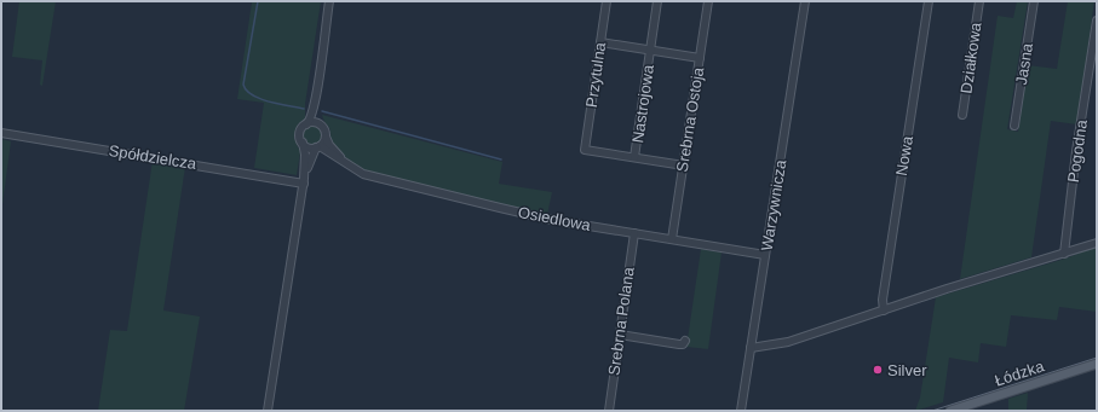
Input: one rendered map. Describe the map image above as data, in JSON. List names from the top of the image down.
{
  "streets": {
    "main road": ["Łódzka"],
    "street": [
      "Działkowa",
      "Jasna",
      "Przytulna",
      "Nastrojowa",
      "Srebrna Ostoja",
      "Pogodna",
      "Nowa",
      "Spółdzielcza",
      "Warzywnicza",
      "Osiedlowa",
      "Srebrna Polana"
    ]
  },
  "crossings": [
    ["Przytulna", "Nastrojowa"],
    ["Nastrojowa", "Srebrna Ostoja"],
    ["Srebrna Ostoja", "Osiedlowa"],
    ["Warzywnicza", "Osiedlowa"],
    ["Osiedlowa", "Srebrna Polana"]
  ],
  "places": ["Silver"]
}
